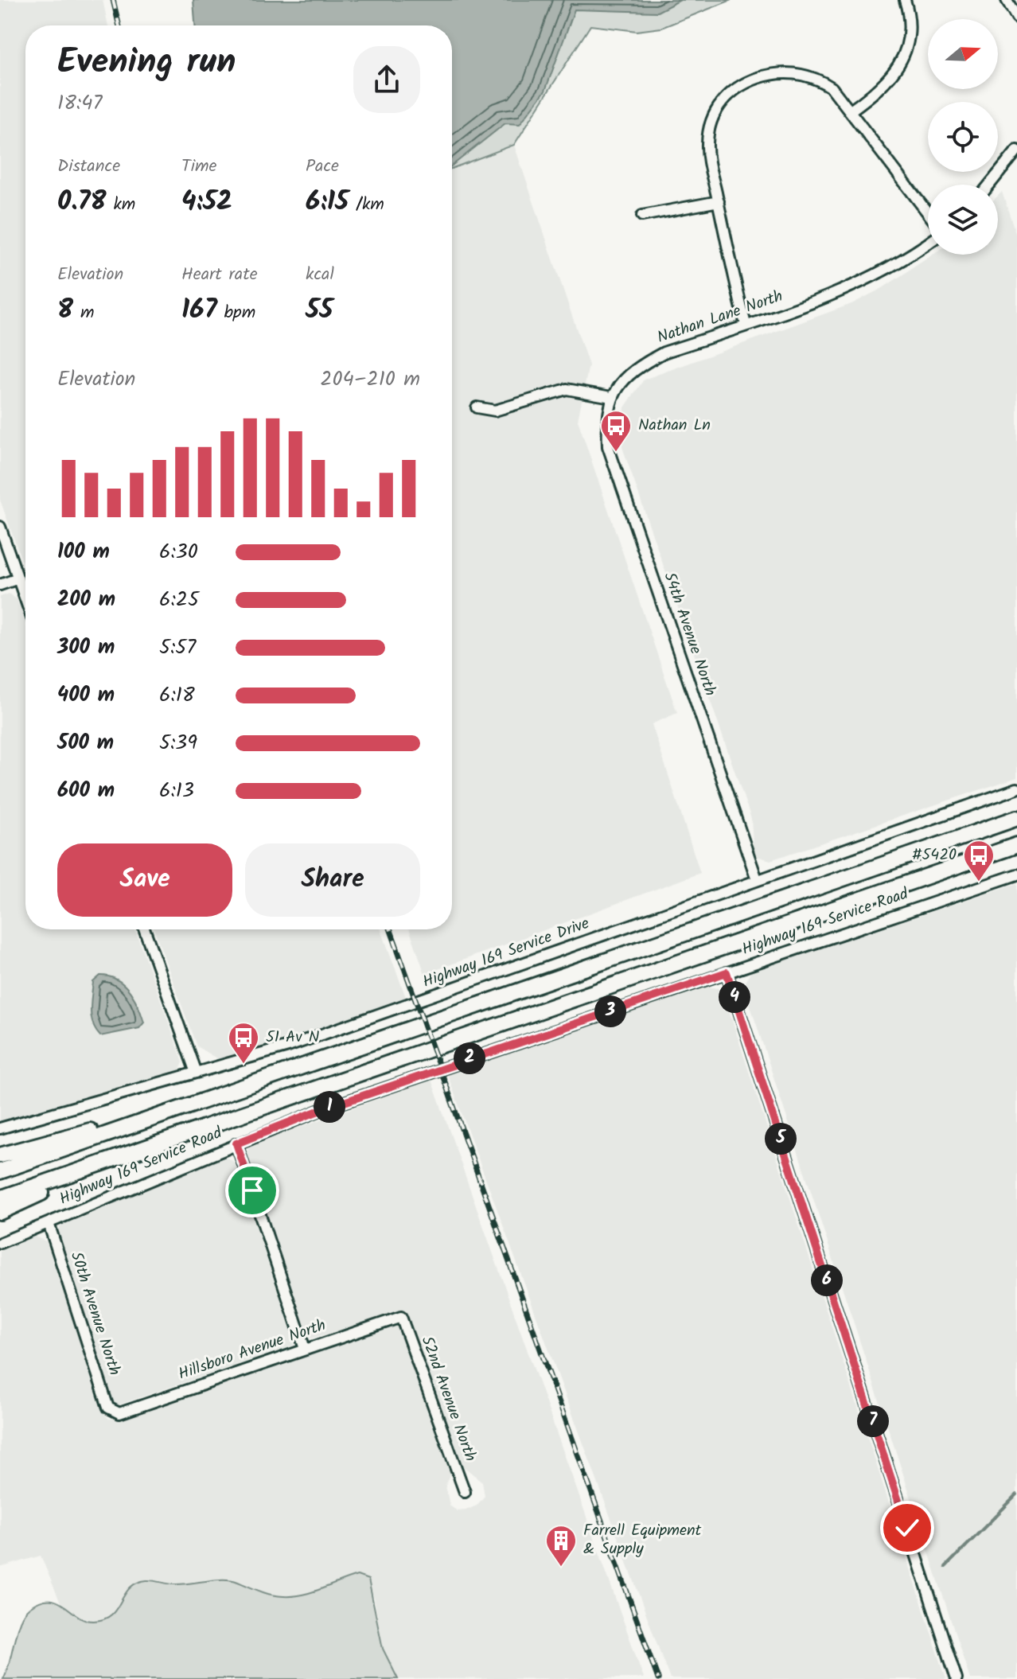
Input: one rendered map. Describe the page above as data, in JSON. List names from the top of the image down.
{
  "streets": {
    "street": [
      "Nathan Lane North",
      "54th Avenue North",
      "Highway 169 Service Road",
      "Highway 169 Service Drive",
      "50th Avenue North",
      "Hillsboro Avenue North",
      "52nd Avenue North"
    ]
  },
  "crossings": [
    ["Nathan Lane North", "54th Avenue North"],
    ["54th Avenue North", "Highway 169 Service Drive"],
    ["Highway 169 Service Road", "50th Avenue North"],
    ["50th Avenue North", "Hillsboro Avenue North"],
    ["Hillsboro Avenue North", "52nd Avenue North"]
  ],
  "places": {
    "bus stop": ["Nathan Ln", "#5420", "51 Av N"],
    "building": ["Farrell Equipment & Supply"]
  },
  "north": "right",
  "page": {
    "heading": ["Evening run", "18:47"],
    "stats": [
      ["Distance", "0.78 km"],
      ["Time", "4:52"],
      ["Pace", "6:15 /km"],
      ["Elevation", "8 m"],
      ["Heart rate", "167 bpm"],
      ["kcal", "55"]
    ],
    "chart": ["Elevation", "204–210 m"],
    "list": [
      {
        "name": "100 m",
        "note": "6:30"
      },
      {
        "name": "200 m",
        "note": "6:25"
      },
      {
        "name": "300 m",
        "note": "5:57"
      },
      {
        "name": "400 m",
        "note": "6:18"
      },
      {
        "name": "500 m",
        "note": "5:39"
      },
      {
        "name": "600 m",
        "note": "6:13"
      }
    ],
    "buttons": ["Save", "Share"],
    "pins": [
      "4",
      "3",
      "2",
      "1",
      "5",
      "6",
      "7"
    ]
  }
}
